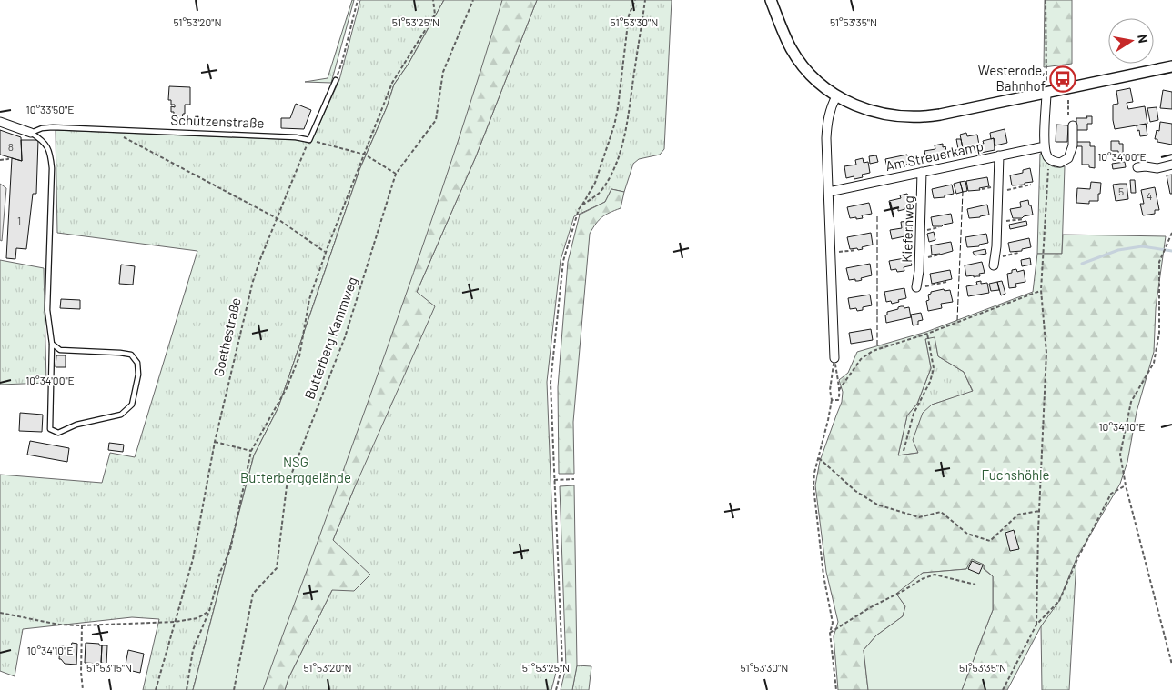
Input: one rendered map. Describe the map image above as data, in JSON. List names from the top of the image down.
{
  "streets": {
    "street": ["Am Streuerkamp", "Kiefernweg"],
    "lane": ["Schützenstraße"],
    "path": ["Goethestraße", "Butterberg Kammweg"]
  },
  "crossings": [
    ["Schützenstraße", "Goethestraße"],
    ["Am Streuerkamp", "Kiefernweg"]
  ],
  "parks": ["NSG Butterberggelände", "Fuchshöhle"],
  "places": {
    "bus stop": ["Westerode, Bahnhof"]
  },
  "house_numbers": [
    "8",
    "5",
    "4",
    "1"
  ],
  "north": "right",
  "coordinates": [
    "51°53'20\"N",
    "51°53'25\"N",
    "51°53'30\"N",
    "51°53'35\"N",
    "10°33'50\"E",
    "10°34'00\"E",
    "10°34'10\"E",
    "51°53'15\"N"
  ]
}
